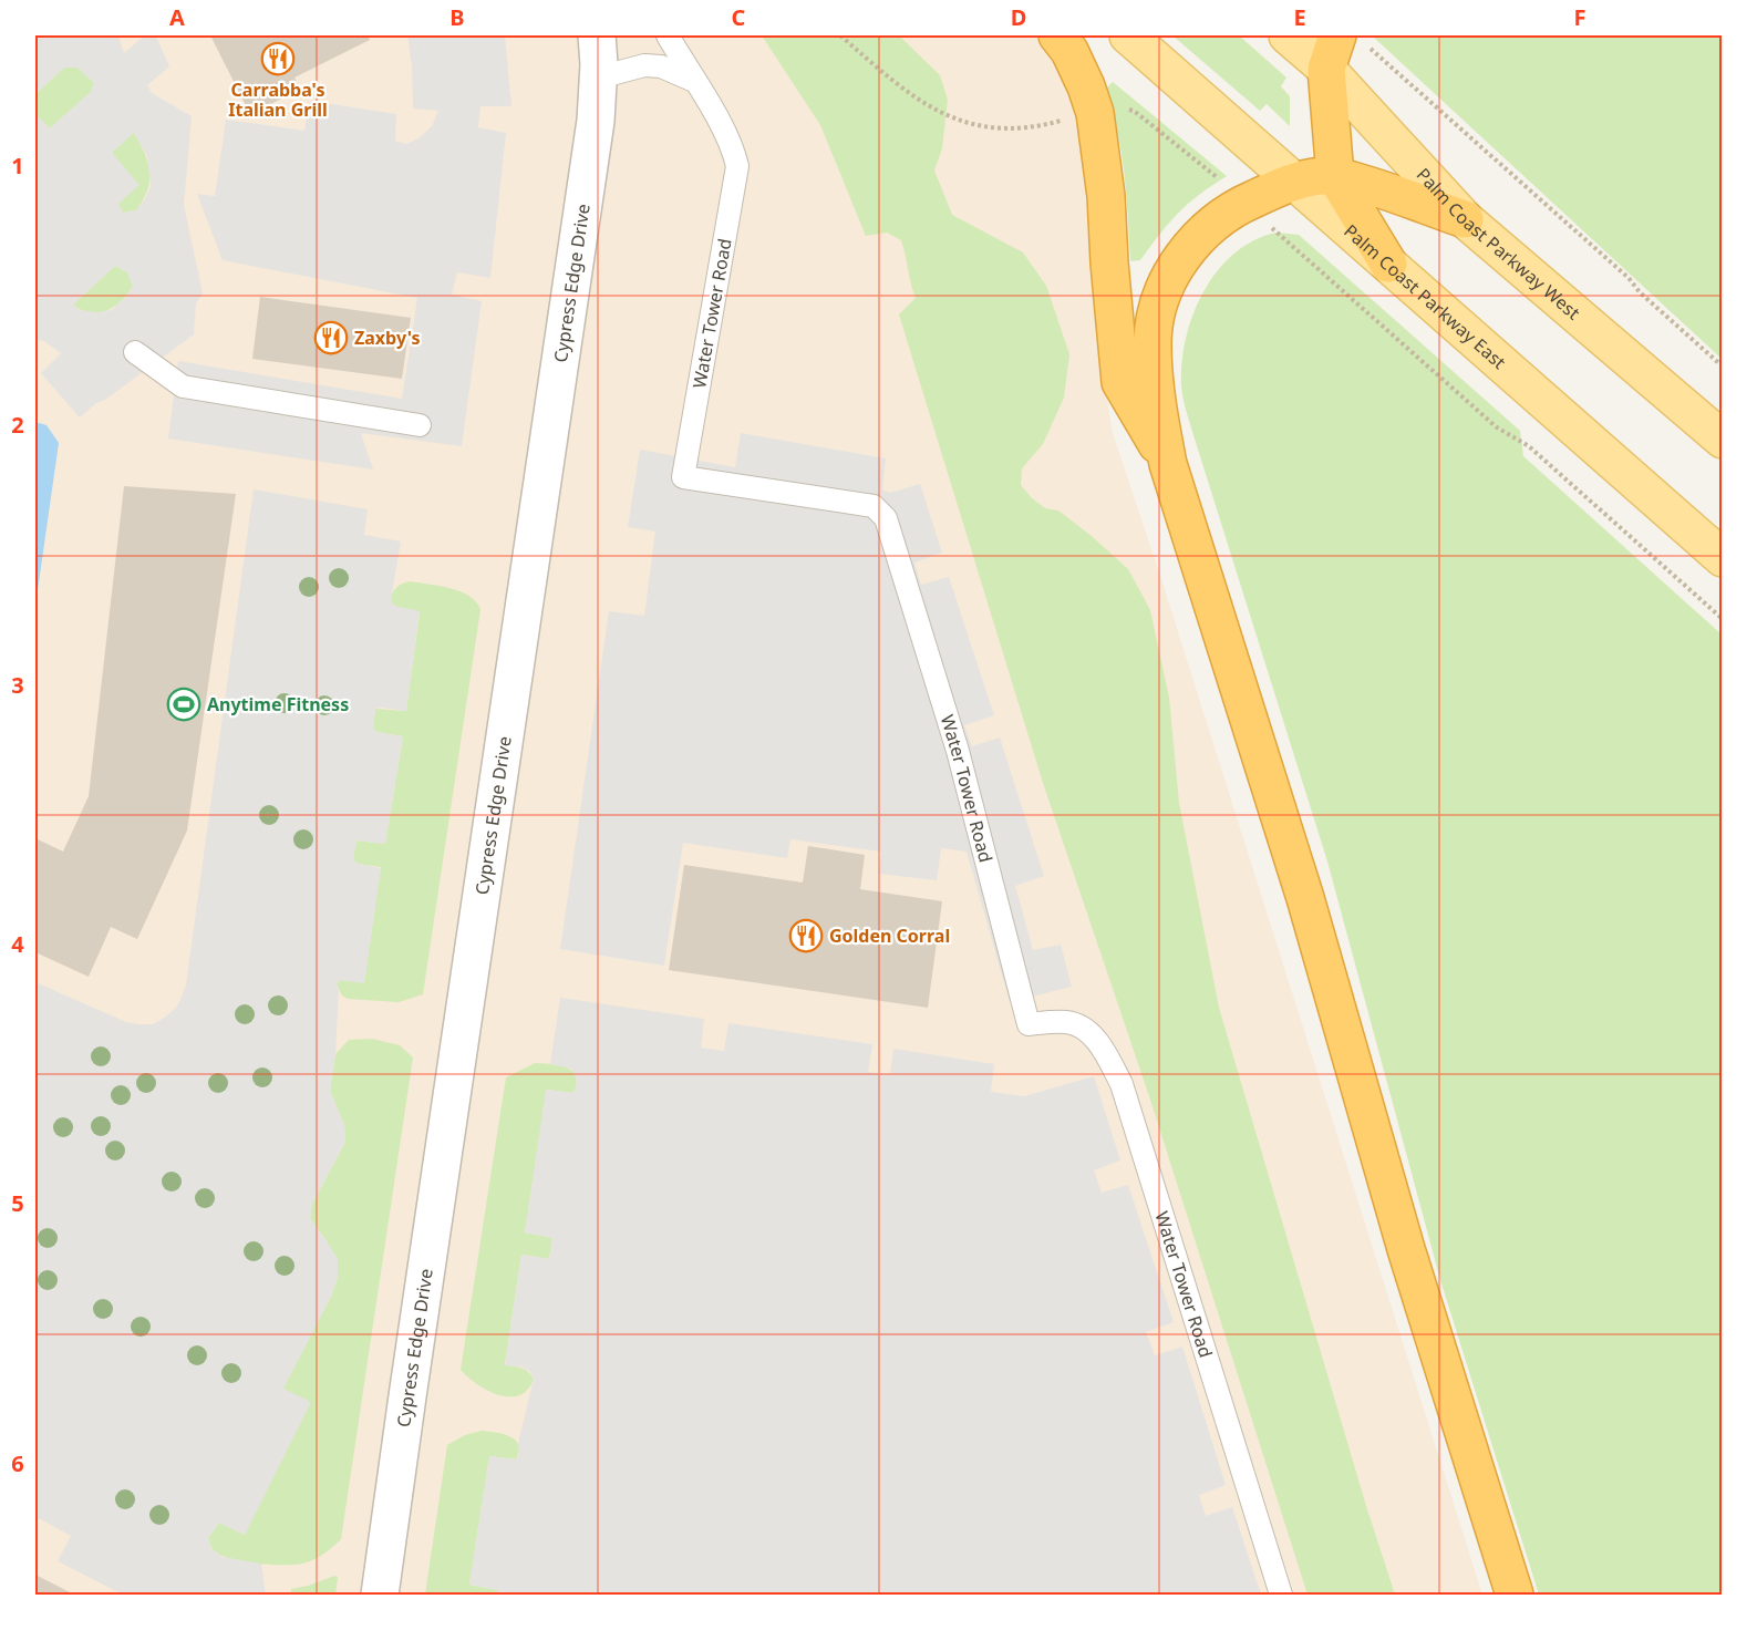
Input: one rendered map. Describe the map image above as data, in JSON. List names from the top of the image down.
{
  "streets": {
    "main road": ["Palm Coast Parkway West", "Palm Coast Parkway East"],
    "street": ["Cypress Edge Drive"],
    "lane": ["Water Tower Road"]
  },
  "places": {
    "restaurant": ["Carrabba's Italian Grill", "Zaxby's", "Golden Corral"],
    "sports": ["Anytime Fitness"]
  },
  "grid": {
    "columns": [
      "A",
      "B",
      "C",
      "D",
      "E",
      "F"
    ],
    "rows": [
      "1",
      "2",
      "3",
      "4",
      "5",
      "6"
    ]
  }
}
